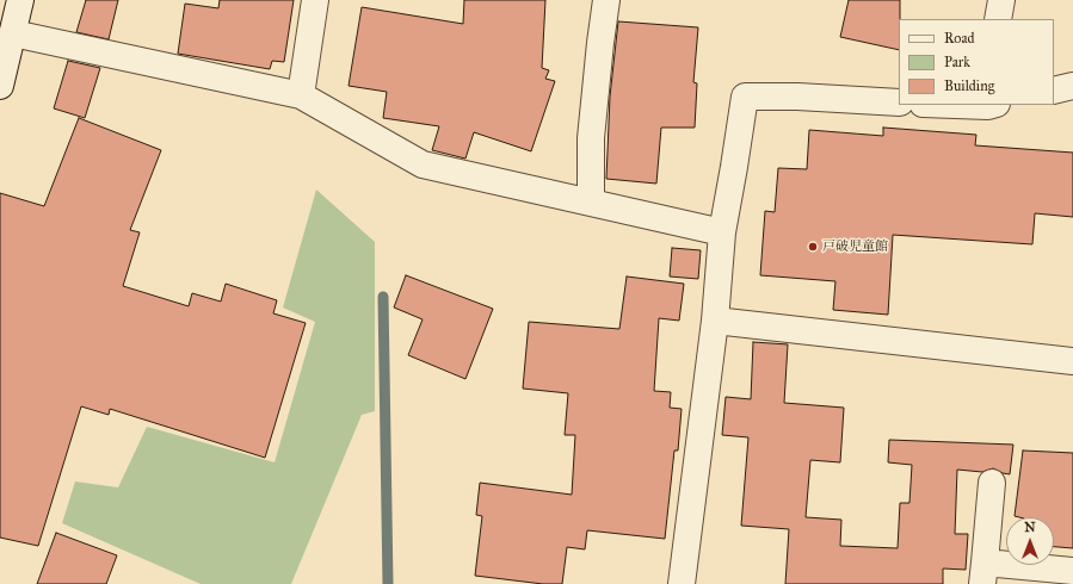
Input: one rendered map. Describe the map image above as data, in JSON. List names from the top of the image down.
{
  "places": ["戸破児童館"],
  "legend": ["Road", "Park", "Building"],
  "north": "top"
}
